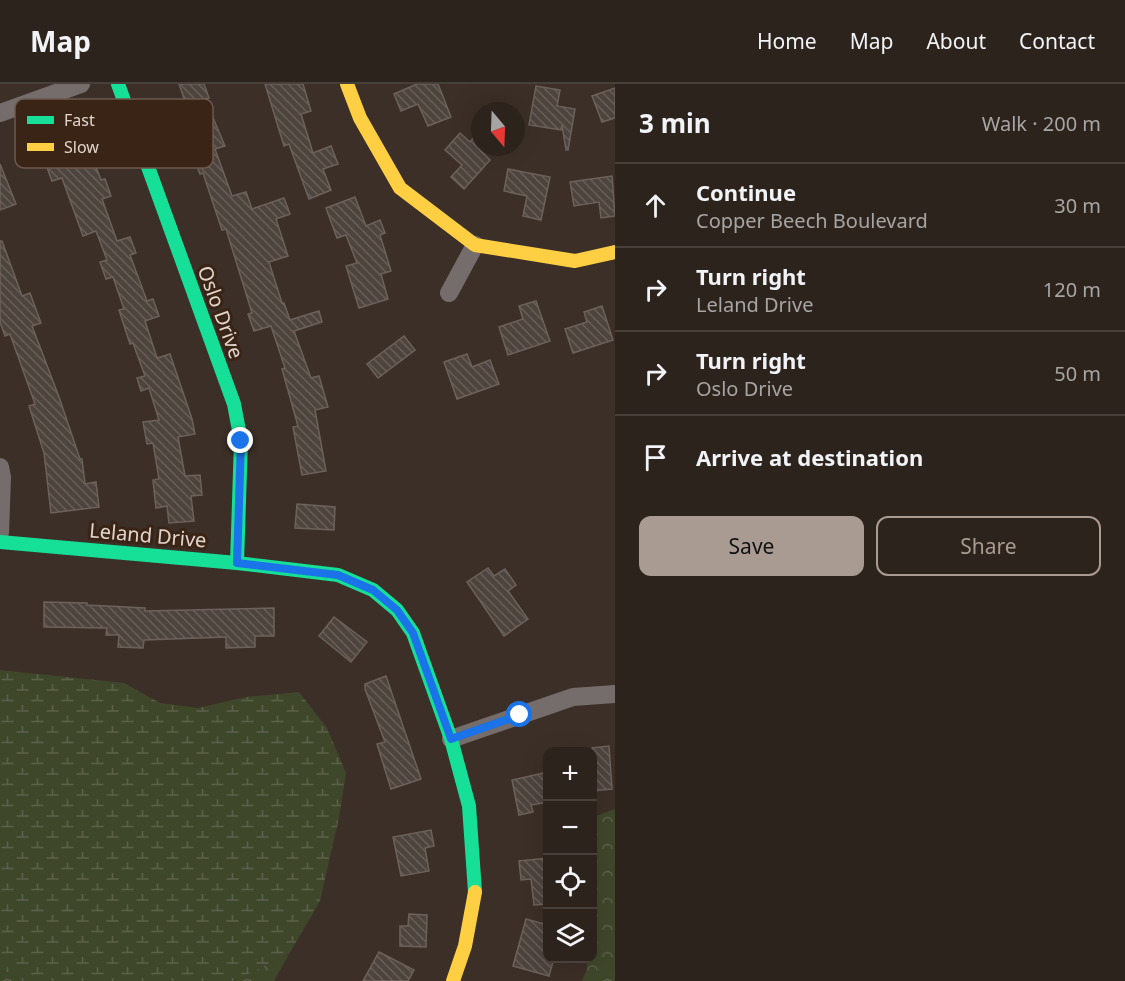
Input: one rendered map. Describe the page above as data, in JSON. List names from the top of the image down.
{
  "streets": {
    "street": ["Oslo Drive", "Leland Drive"]
  },
  "crossings": [
    ["Oslo Drive", "Leland Drive"]
  ],
  "legend": ["Fast", "Slow"],
  "north": "bottom",
  "page": {
    "header": "Map",
    "nav": [
      "Home",
      "Map",
      "About",
      "Contact"
    ],
    "heading": ["3 min", "Walk · 200 m"],
    "list": [
      ["Continue", "Copper Beech Boulevard", "30 m"],
      ["Turn right", "Leland Drive", "120 m"],
      ["Turn right", "Oslo Drive", "50 m"],
      "Arrive at destination"
    ],
    "buttons": ["Save", "Share"],
    "map_buttons": ["+", "−"]
  }
}
